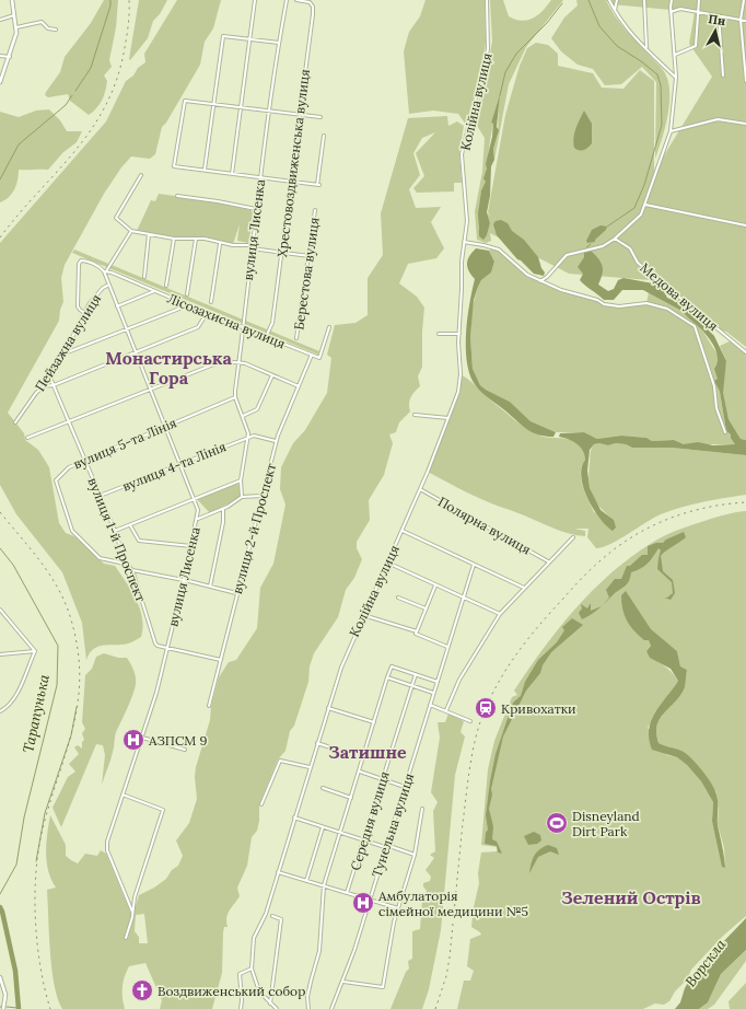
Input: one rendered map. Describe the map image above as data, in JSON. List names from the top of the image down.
{
  "streets": {
    "street": [
      "Колійна вулиця",
      "Хрестовоздвиженська вулиця",
      "вулиця Лисенка",
      "Берестова вулиця",
      "Медова вулиця",
      "Лісозахисна вулиця",
      "Пейзажна вулиця",
      "вулиця 5-та Лінія",
      "вулиця 4-та Лінія",
      "Полярна вулиця",
      "вулиця 2-й Проспект",
      "вулиця 1-й Проспект",
      "Середня вулиця",
      "Тунельна вулиця"
    ]
  },
  "crossings": [
    ["Колійна вулиця", "Полярна вулиця"],
    ["Хрестовоздвиженська вулиця", "Лісозахисна вулиця"],
    ["вулиця Лисенка", "Лісозахисна вулиця"],
    ["вулиця Лисенка", "вулиця 5-та Лінія"],
    ["вулиця Лисенка", "вулиця 4-та Лінія"],
    ["вулиця Лисенка", "вулиця 1-й Проспект"],
    ["Лісозахисна вулиця", "Пейзажна вулиця"],
    ["Лісозахисна вулиця", "вулиця 2-й Проспект"],
    ["Пейзажна вулиця", "вулиця 1-й Проспект"],
    ["вулиця 5-та Лінія", "вулиця 1-й Проспект"],
    ["вулиця 4-та Лінія", "вулиця 1-й Проспект"]
  ],
  "districts": ["Монастирська Гора", "Затишне", "Зелений Острів"],
  "water": ["Тарапунька", "Ворскла"],
  "places": {
    "station": ["Кривохатки"],
    "hospital": ["АЗПСМ 9", "Амбулаторія сімейної медицини №5"],
    "sports": ["Disneyland Dirt Park"],
    "church": ["Воздвиженський собор"]
  },
  "north": "top"
}
